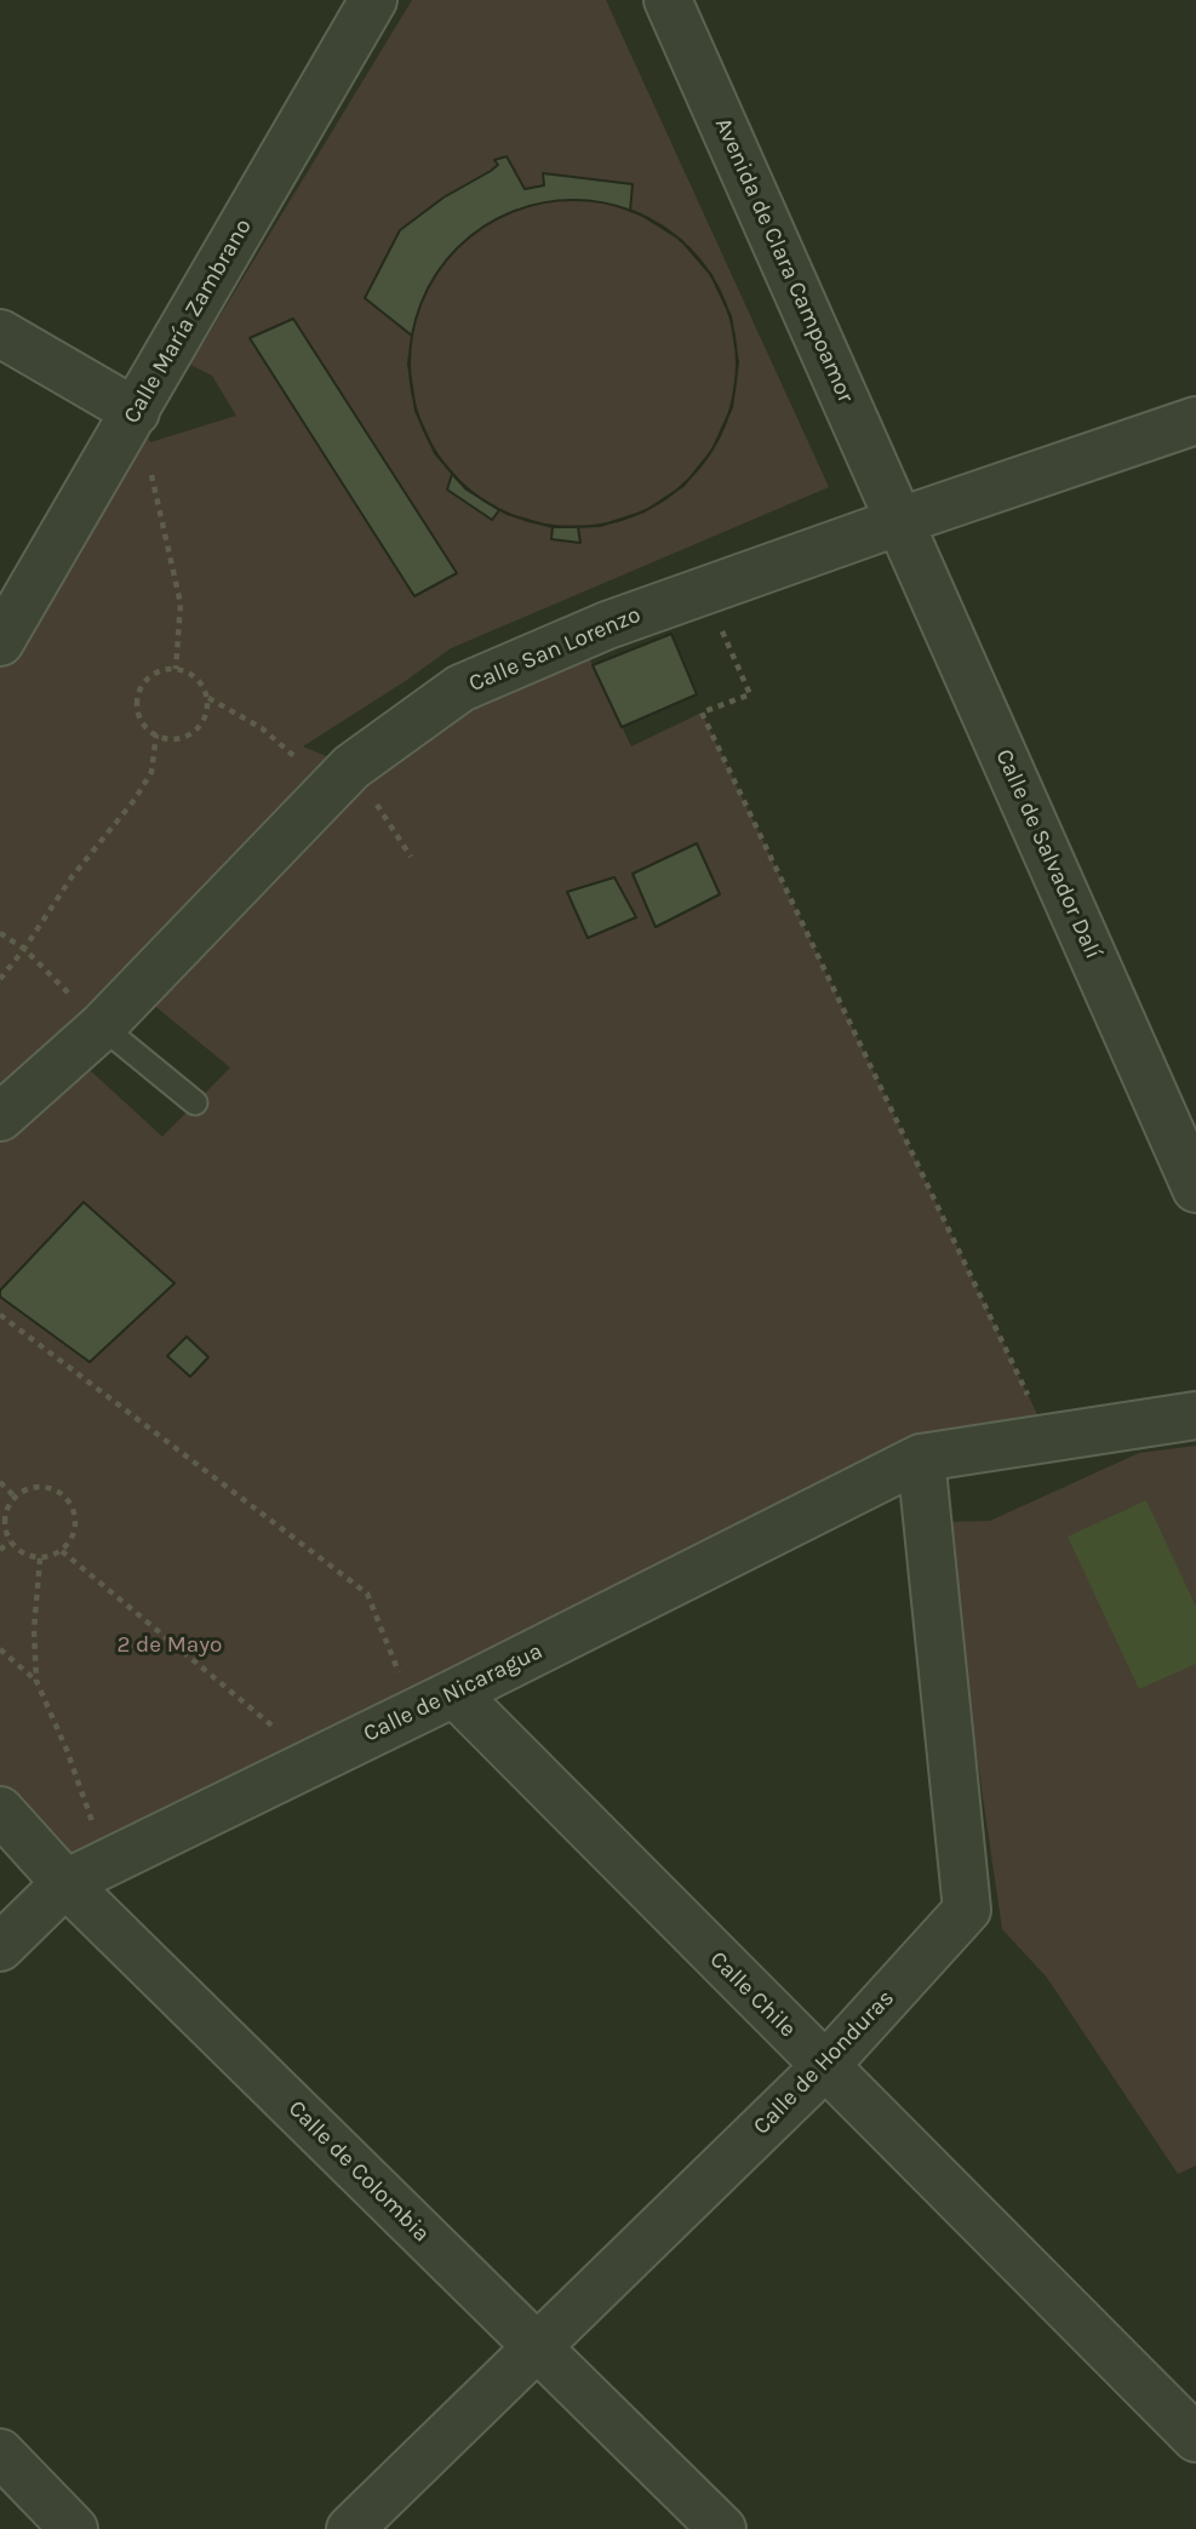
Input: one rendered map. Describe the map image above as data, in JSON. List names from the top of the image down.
{
  "streets": {
    "street": [
      "Avenida de Clara Campoamor",
      "Calle María Zambrano",
      "Calle San Lorenzo",
      "Calle de Salvador Dalí",
      "Calle de Nicaragua",
      "Calle Chile",
      "Calle de Honduras",
      "Calle de Colombia"
    ]
  },
  "crossings": [
    ["Avenida de Clara Campoamor", "Calle San Lorenzo"],
    ["Avenida de Clara Campoamor", "Calle de Salvador Dalí"],
    ["Calle San Lorenzo", "Calle de Salvador Dalí"],
    ["Calle de Nicaragua", "Calle Chile"],
    ["Calle de Nicaragua", "Calle de Honduras"],
    ["Calle de Nicaragua", "Calle de Colombia"],
    ["Calle Chile", "Calle de Honduras"],
    ["Calle de Honduras", "Calle de Colombia"]
  ],
  "parks": ["2 de Mayo"]
}
